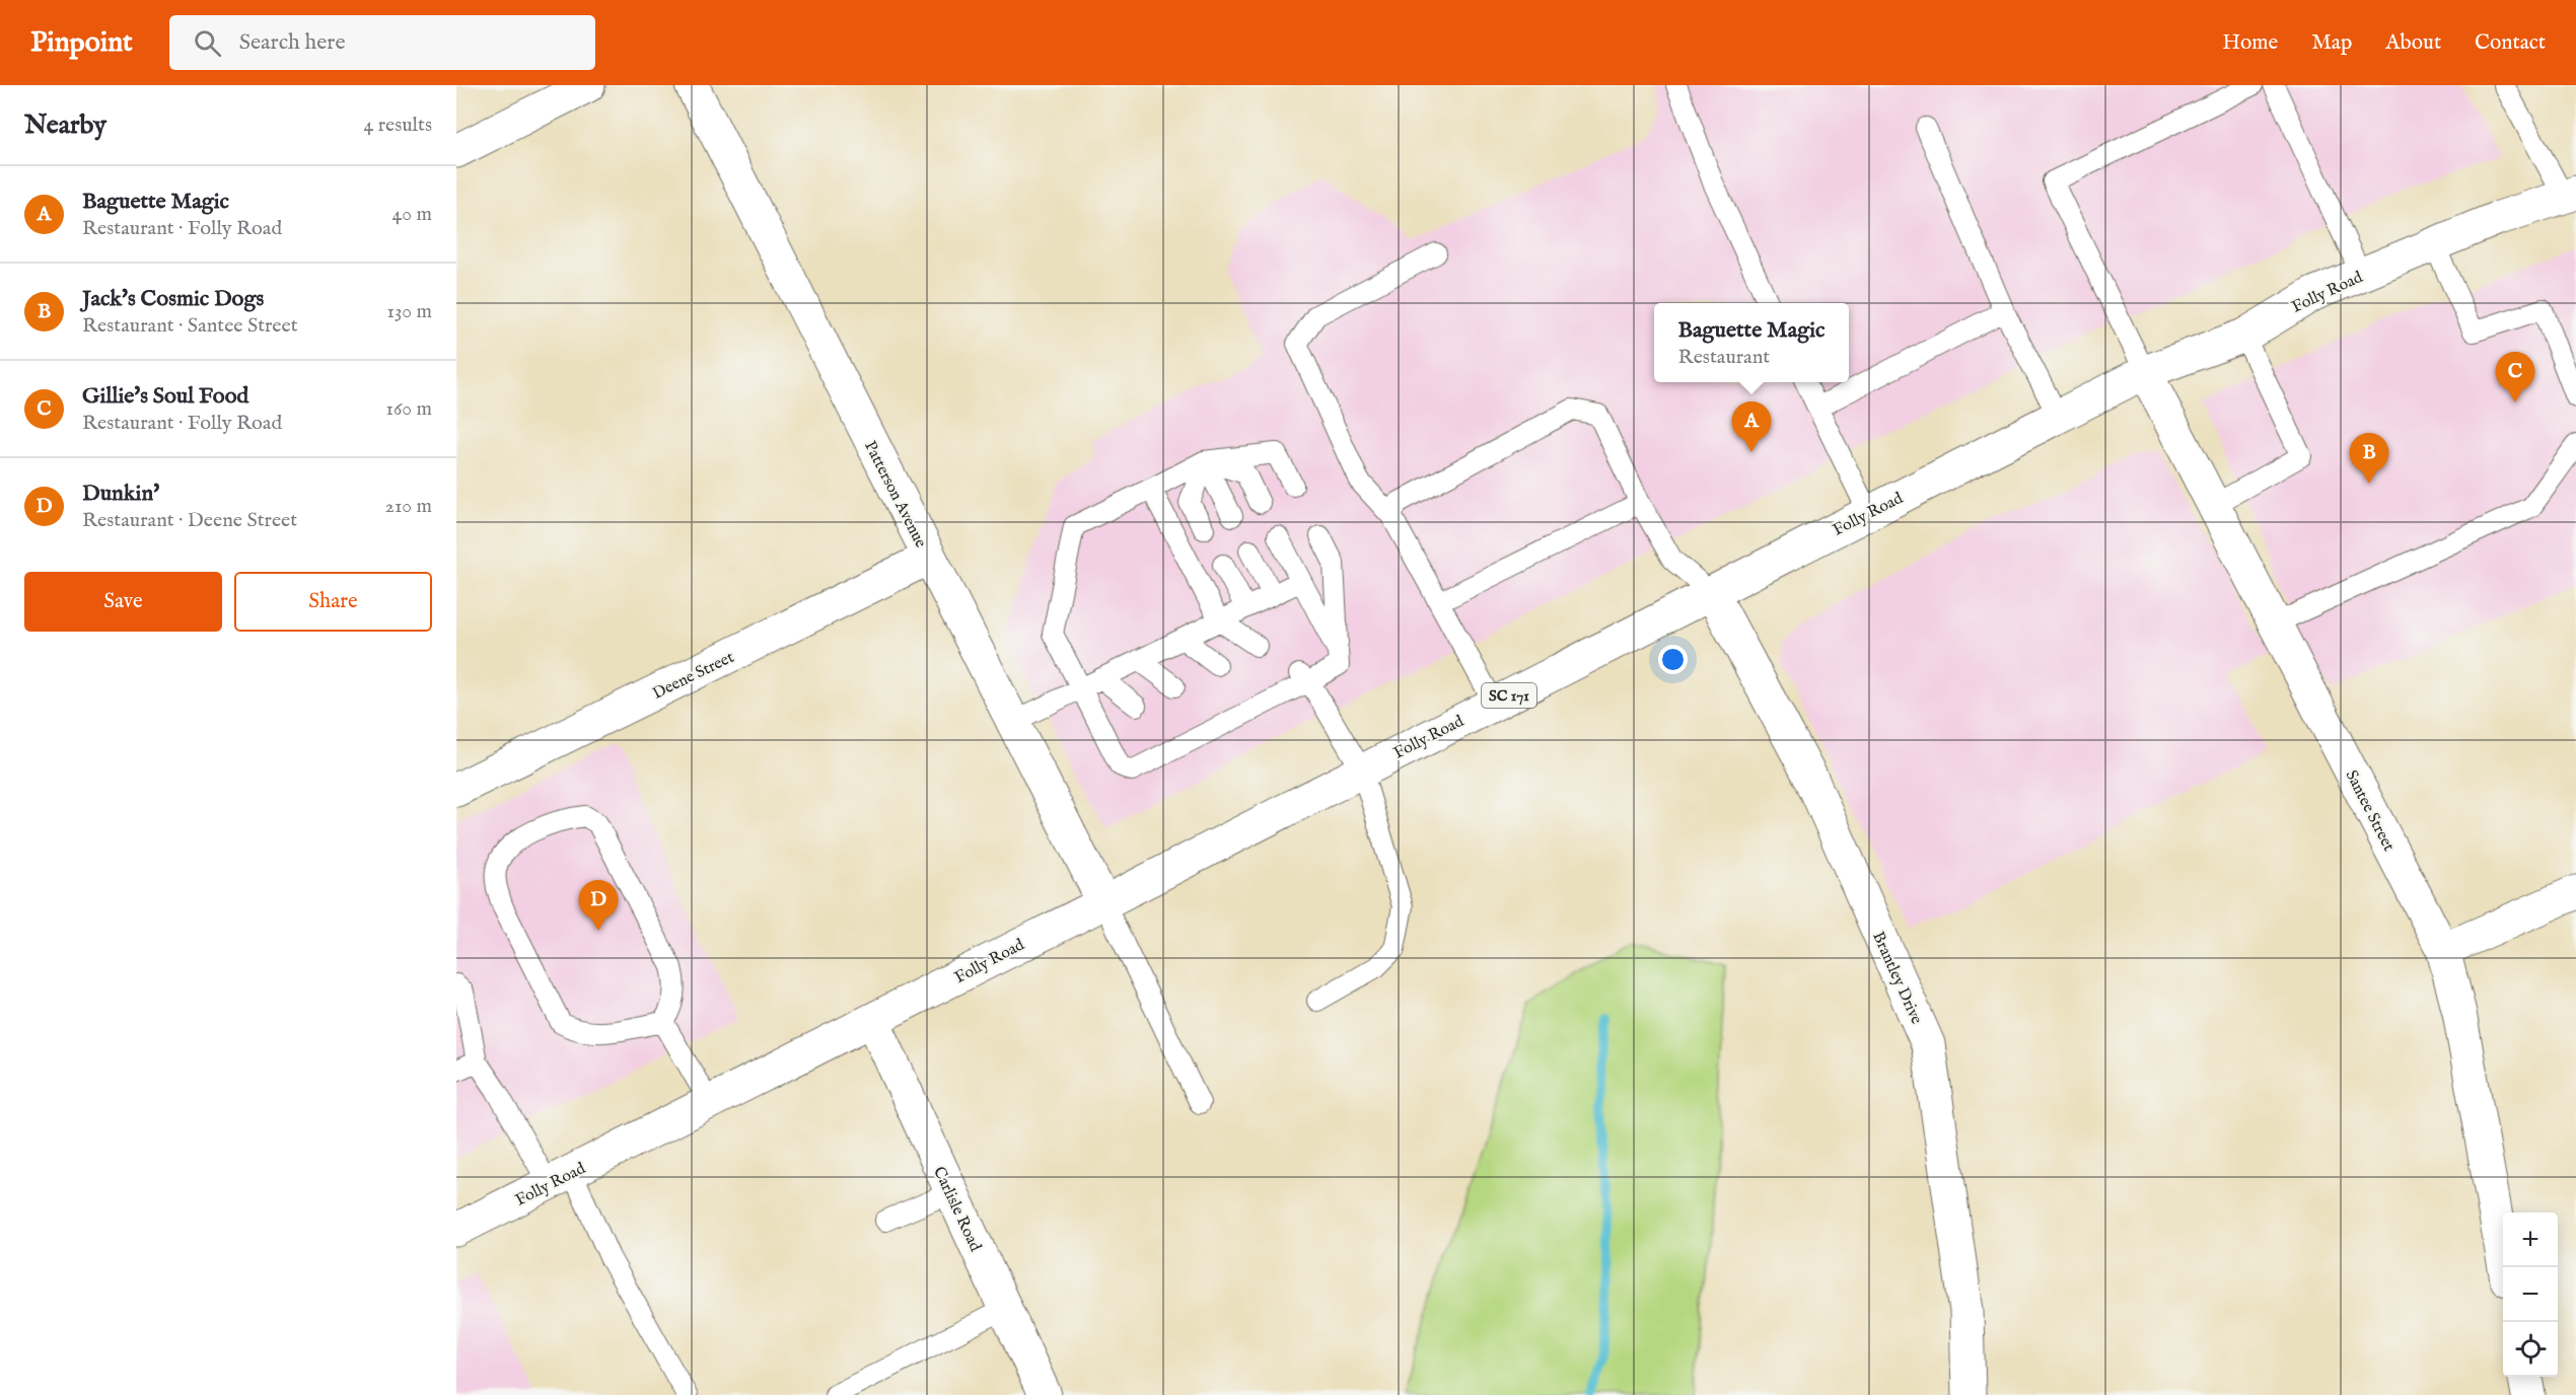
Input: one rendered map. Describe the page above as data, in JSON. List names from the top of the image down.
{
  "streets": {
    "street": [
      "Folly Road",
      "Patterson Avenue",
      "Deene Street",
      "SC 171",
      "Santee Street",
      "Brantley Drive",
      "Carlisle Road"
    ]
  },
  "crossings": [
    ["Folly Road", "Patterson Avenue"],
    ["Folly Road", "Santee Street"],
    ["Folly Road", "Brantley Drive"],
    ["Folly Road", "Carlisle Road"],
    ["Patterson Avenue", "Deene Street"]
  ],
  "page": {
    "header": "Pinpoint",
    "search": "Search here",
    "nav": [
      "Home",
      "Map",
      "About",
      "Contact"
    ],
    "heading": ["Nearby", "4 results"],
    "list": [
      {
        "mark": "A",
        "name": "Baguette Magic",
        "note": "Restaurant · Folly Road",
        "value": "40 m"
      },
      {
        "mark": "B",
        "name": "Jack's Cosmic Dogs",
        "note": "Restaurant · Santee Street",
        "value": "130 m"
      },
      {
        "mark": "C",
        "name": "Gillie's Soul Food",
        "note": "Restaurant · Folly Road",
        "value": "160 m"
      },
      {
        "mark": "D",
        "name": "Dunkin'",
        "note": "Restaurant · Deene Street",
        "value": "210 m"
      }
    ],
    "popup": ["Baguette Magic", "Restaurant"],
    "pins": [
      "C",
      "A",
      "B",
      "D"
    ],
    "buttons": ["Save", "Share"],
    "map_buttons": ["+", "−"]
  }
}
